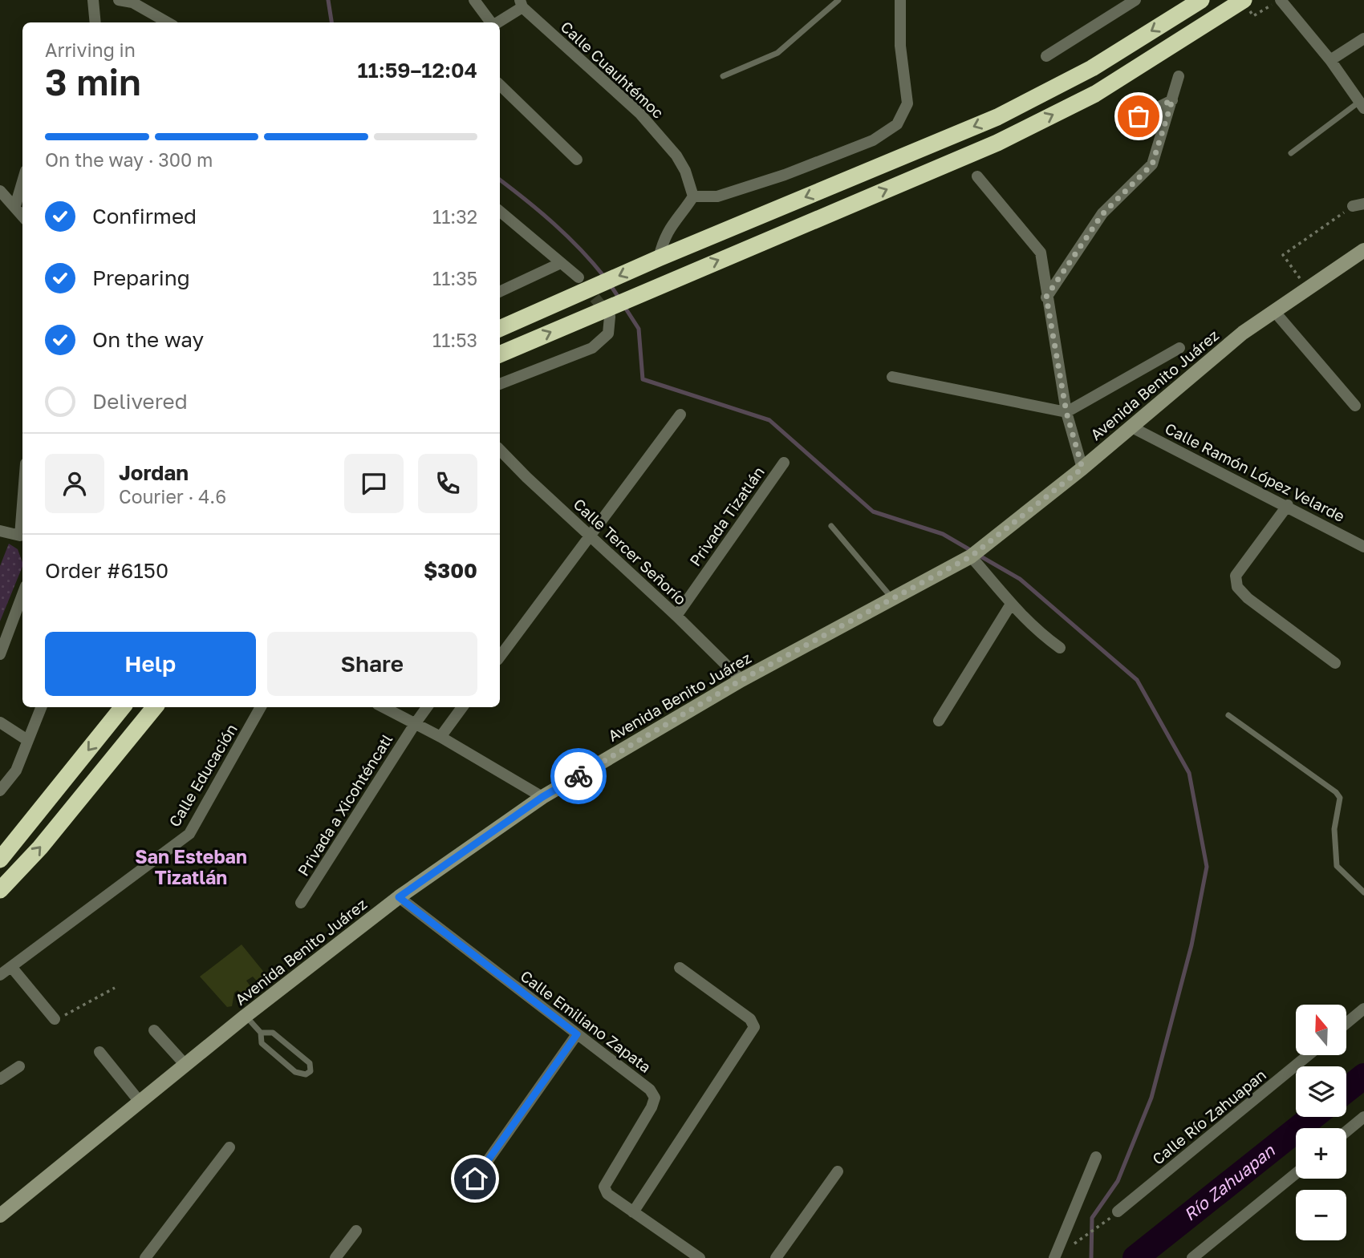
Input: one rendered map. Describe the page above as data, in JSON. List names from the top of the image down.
{
  "streets": {
    "main road": ["Avenida Benito Juárez"],
    "street": [
      "Calle Cuauhtémoc",
      "Calle Ramón López Velarde",
      "Privada Tizatlán",
      "Calle Tercer Señorío",
      "Calle Educación",
      "Privada a Xicohténcatl",
      "Calle Emiliano Zapata",
      "Calle Río Zahuapan"
    ]
  },
  "crossings": [
    ["Avenida Benito Juárez", "Calle Ramón López Velarde"],
    ["Avenida Benito Juárez", "Calle Tercer Señorío"],
    ["Avenida Benito Juárez", "Calle Emiliano Zapata"],
    ["Privada Tizatlán", "Calle Tercer Señorío"]
  ],
  "districts": ["San Esteban Tizatlán"],
  "water": ["Río Zahuapan"],
  "north": "top",
  "page": {
    "heading": ["3 min", "Arriving in", "11:59–12:04"],
    "panel": [
      "Jordan",
      "Courier · 4.6",
      "Order #6150",
      "$300"
    ],
    "bar": "On the way · 300 m",
    "list": [
      ["Confirmed", "11:32"],
      ["Preparing", "11:35"],
      ["On the way", "11:53"],
      "Delivered"
    ],
    "buttons": ["Help", "Share"],
    "map_buttons": ["+", "−"]
  }
}
